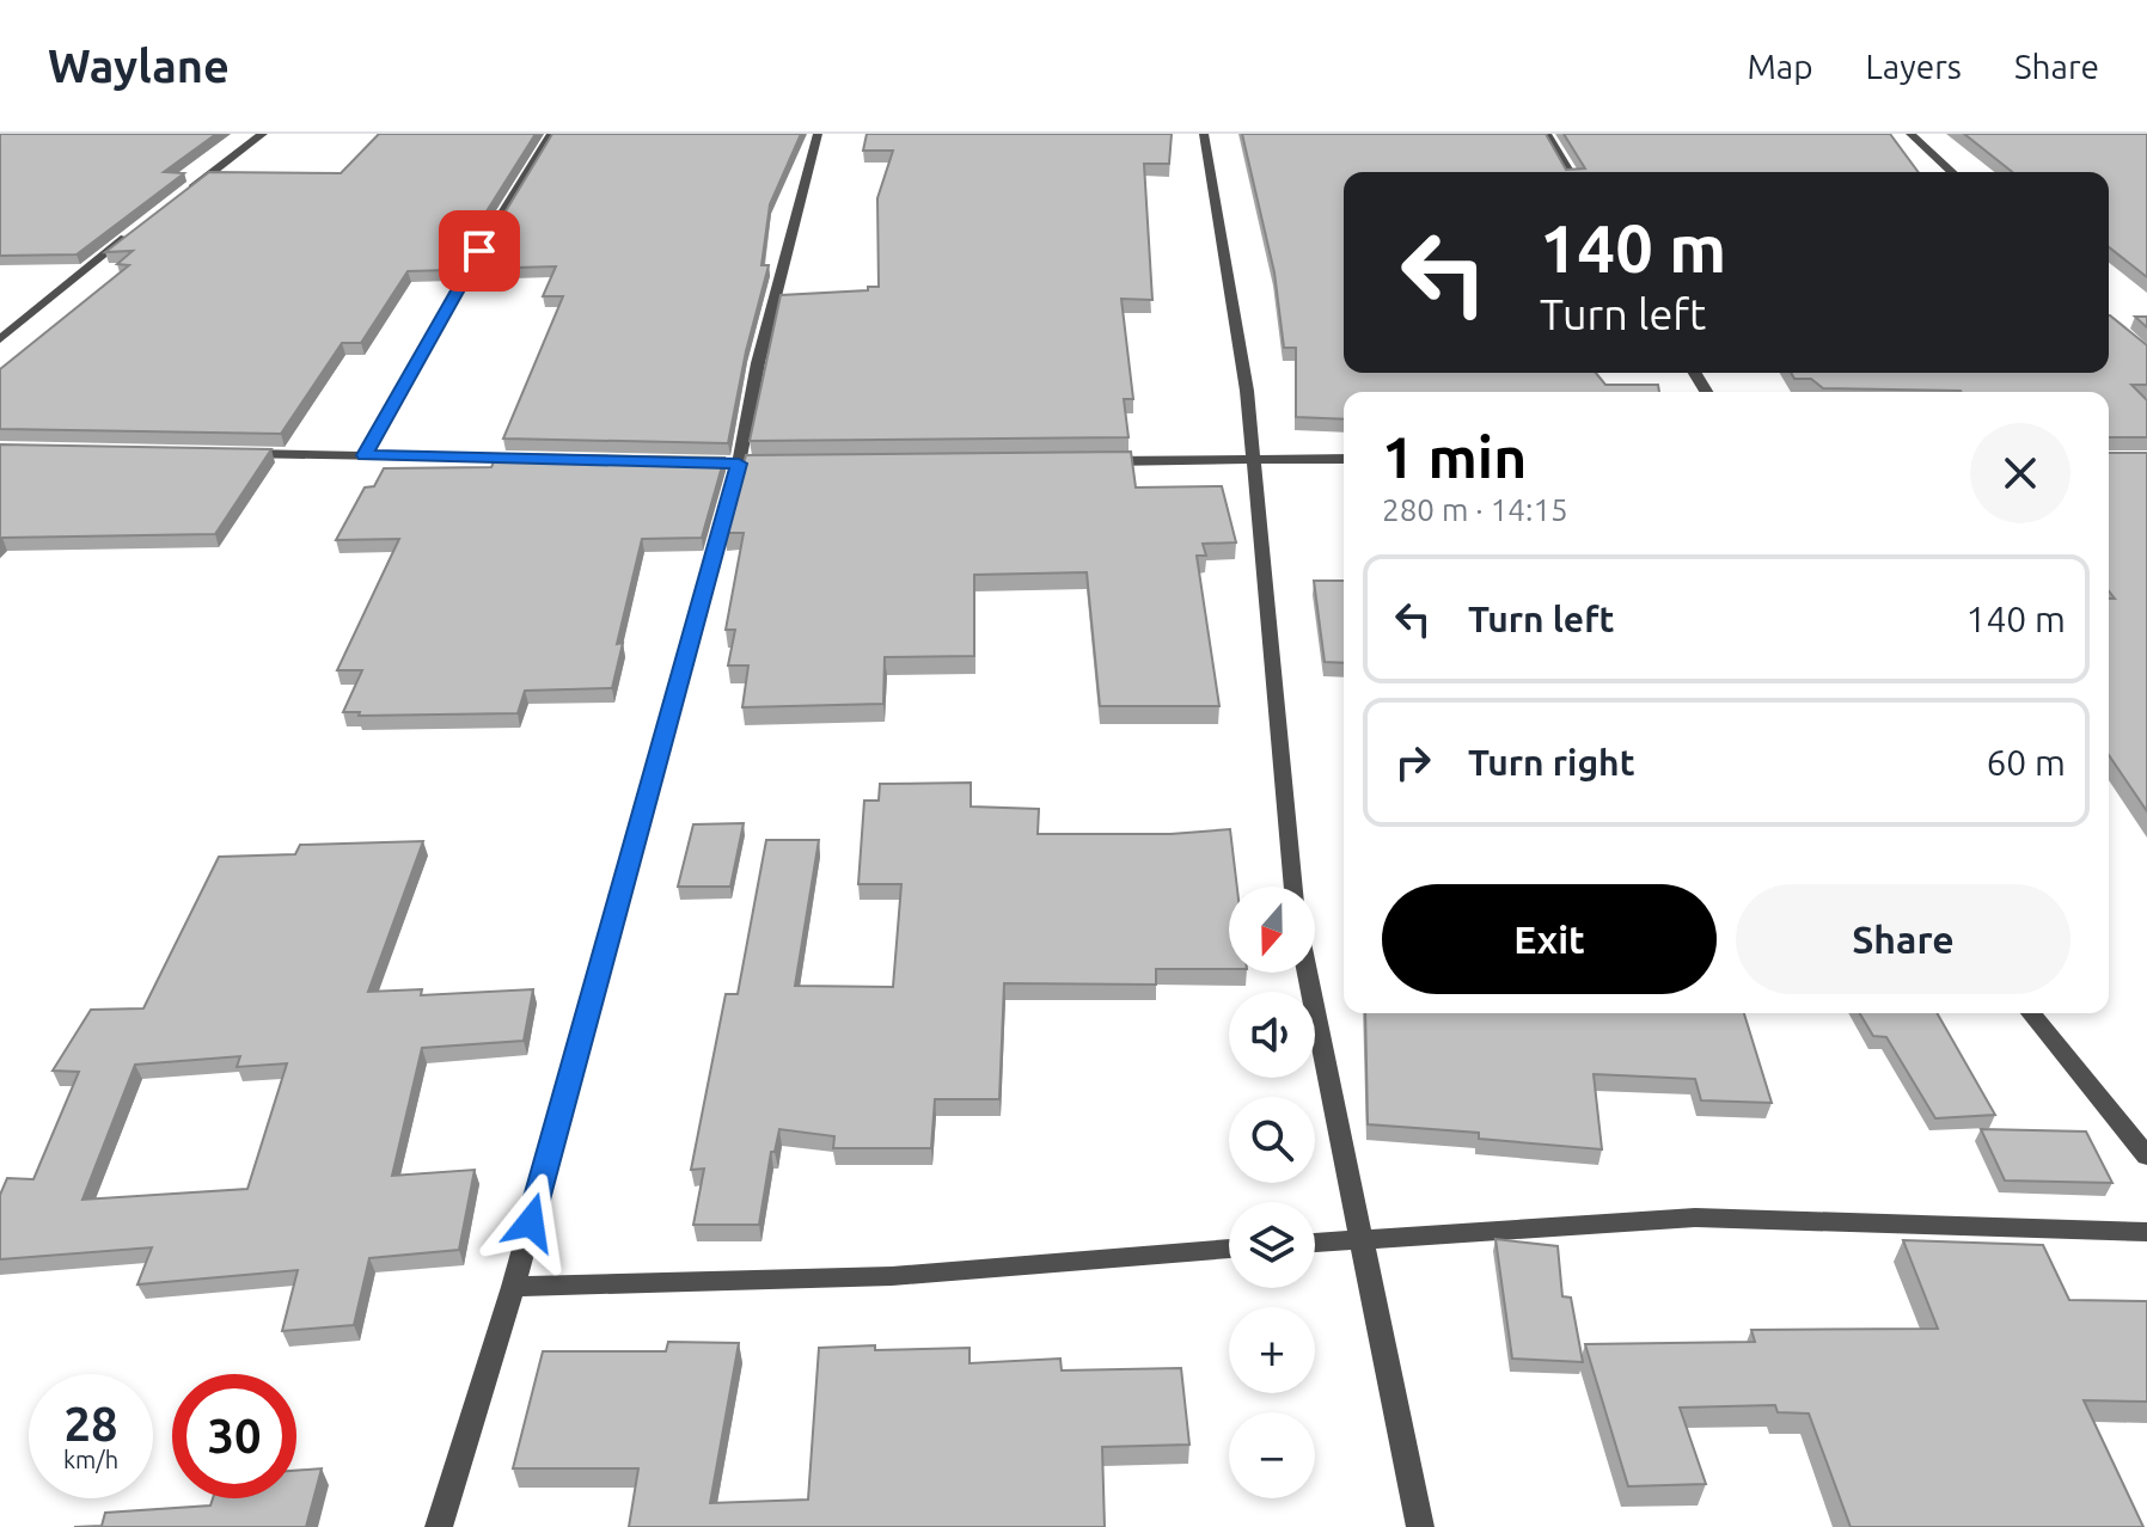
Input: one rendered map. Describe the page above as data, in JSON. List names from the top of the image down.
{
  "north": "bottom",
  "page": {
    "header": "Waylane",
    "nav": ["Map", "Layers", "Share"],
    "turn": ["140 m", "Turn left"],
    "heading": ["1 min", "280 m · 14:15"],
    "list": [
      {
        "name": "Turn left",
        "value": "140 m"
      },
      {
        "name": "Turn right",
        "value": "60 m"
      }
    ],
    "buttons": ["Exit", "Share"],
    "map_buttons": ["+", "−"],
    "speed": "28 km/h",
    "limit": "30"
  }
}
